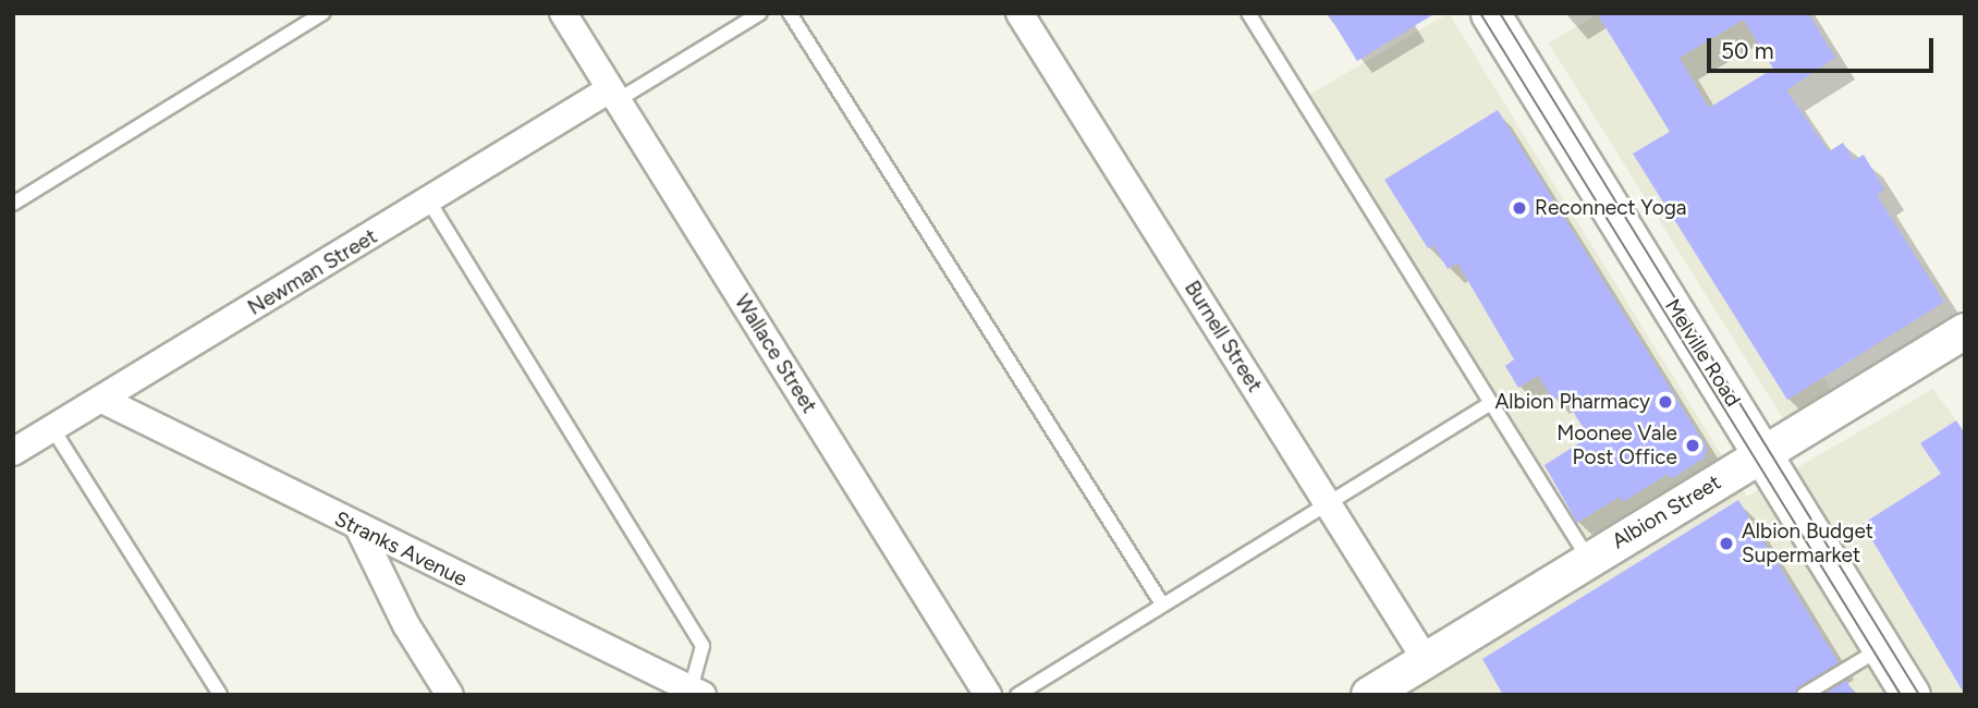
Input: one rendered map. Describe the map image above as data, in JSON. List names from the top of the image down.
{
  "streets": {
    "main road": ["Melville Road"],
    "street": [
      "Newman Street",
      "Burnell Street",
      "Wallace Street",
      "Albion Street",
      "Stranks Avenue"
    ]
  },
  "crossings": [
    ["Newman Street", "Wallace Street"],
    ["Newman Street", "Stranks Avenue"],
    ["Burnell Street", "Albion Street"],
    ["Melville Road", "Albion Street"]
  ],
  "places": [
    "Reconnect Yoga",
    "Albion Pharmacy",
    "Moonee Vale Post Office",
    "Albion Budget Supermarket"
  ],
  "scale_bar": "50 m"
}
